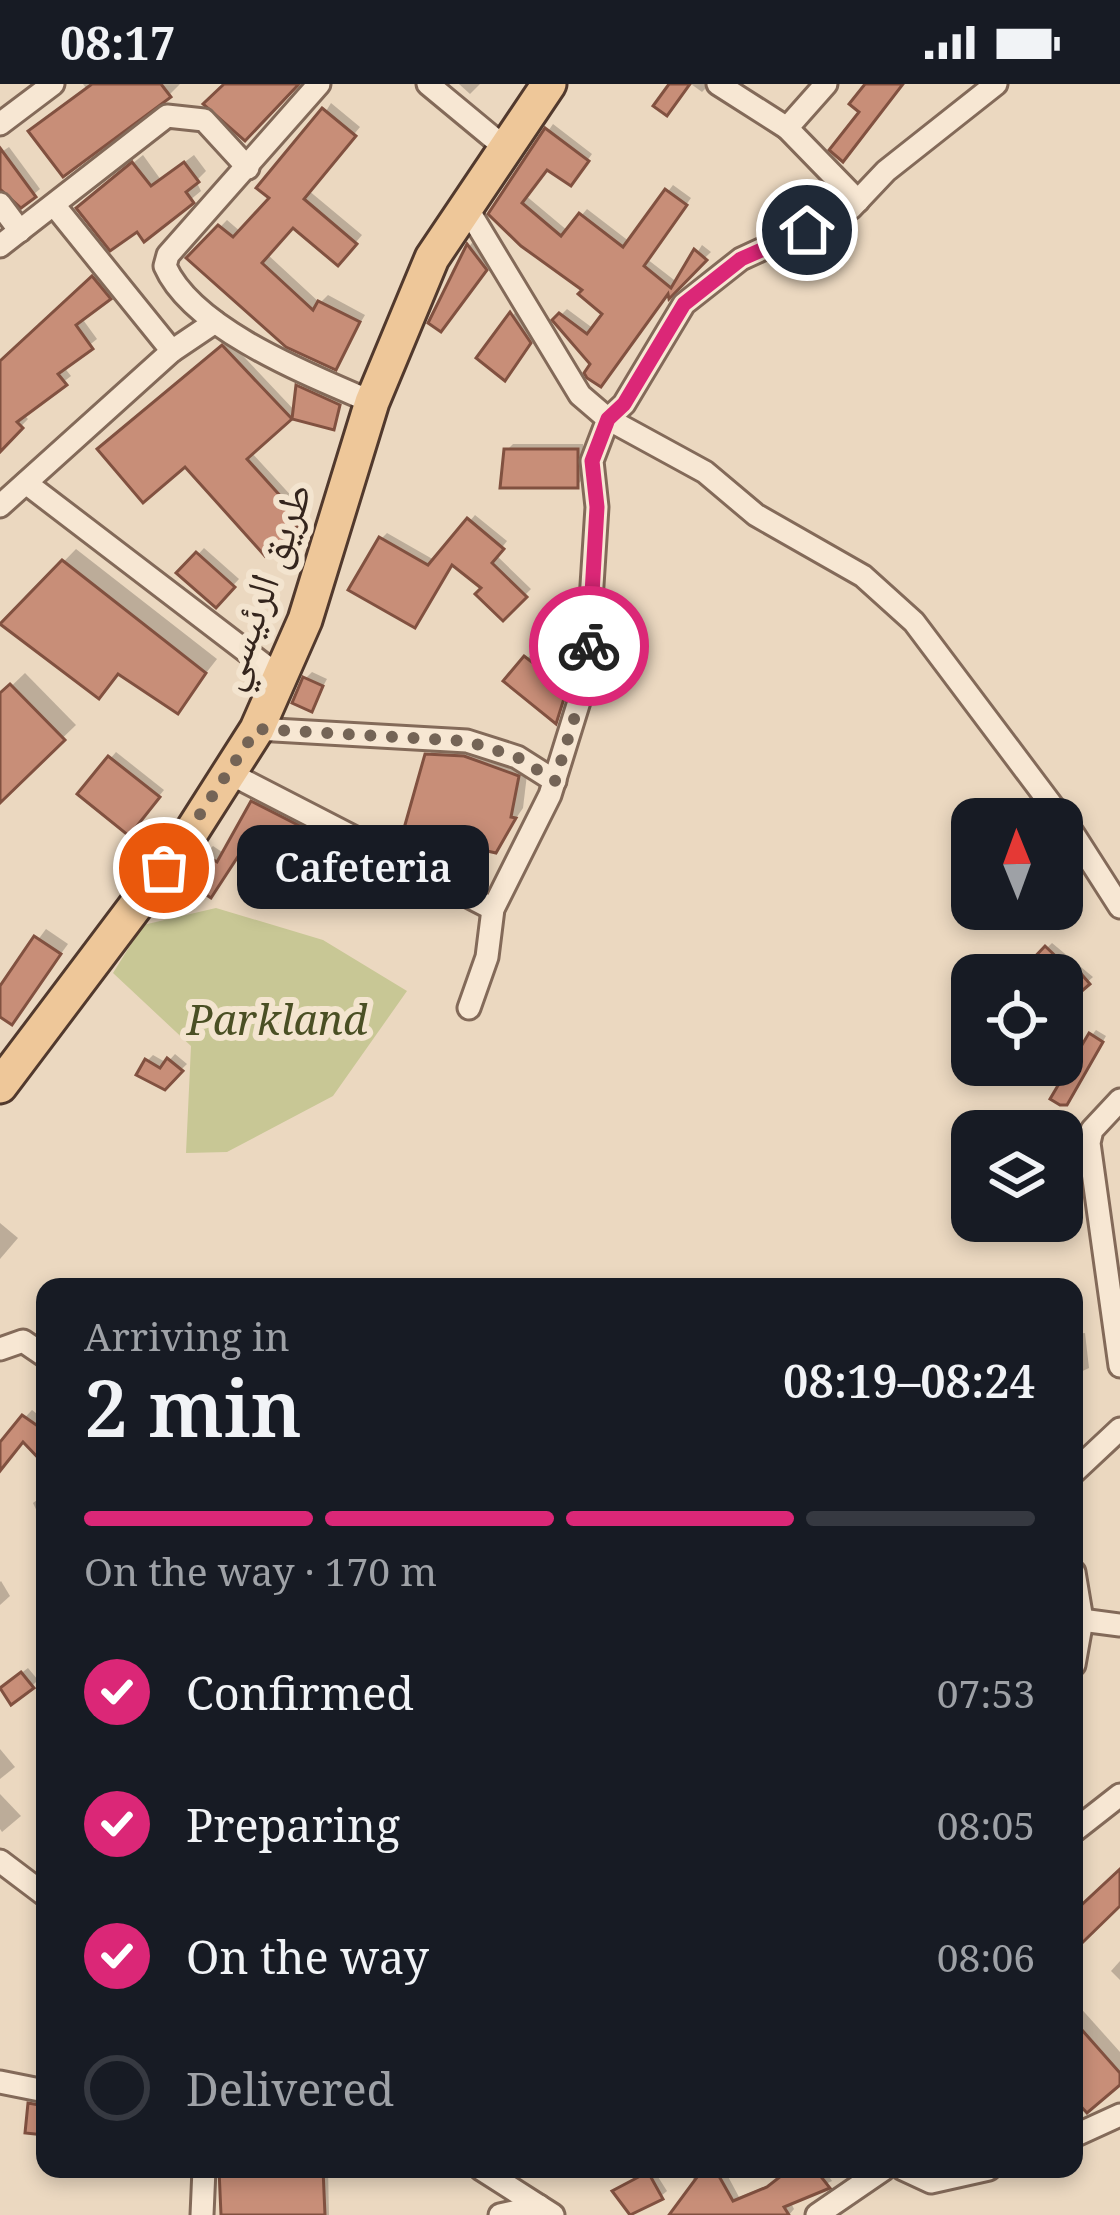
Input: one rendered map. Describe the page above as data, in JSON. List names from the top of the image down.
{
  "streets": {
    "main road": ["طريق الرئيسي"]
  },
  "parks": ["Parkland"],
  "places": ["Cafeteria"],
  "north": "top",
  "page": {
    "status": "08:17",
    "bubble": "Cafeteria",
    "heading": ["2 min", "Arriving in", "08:19–08:24"],
    "bar": "On the way · 170 m",
    "list": [
      ["Confirmed", "07:53"],
      ["Preparing", "08:05"],
      ["On the way", "08:06"],
      "Delivered"
    ]
  }
}
